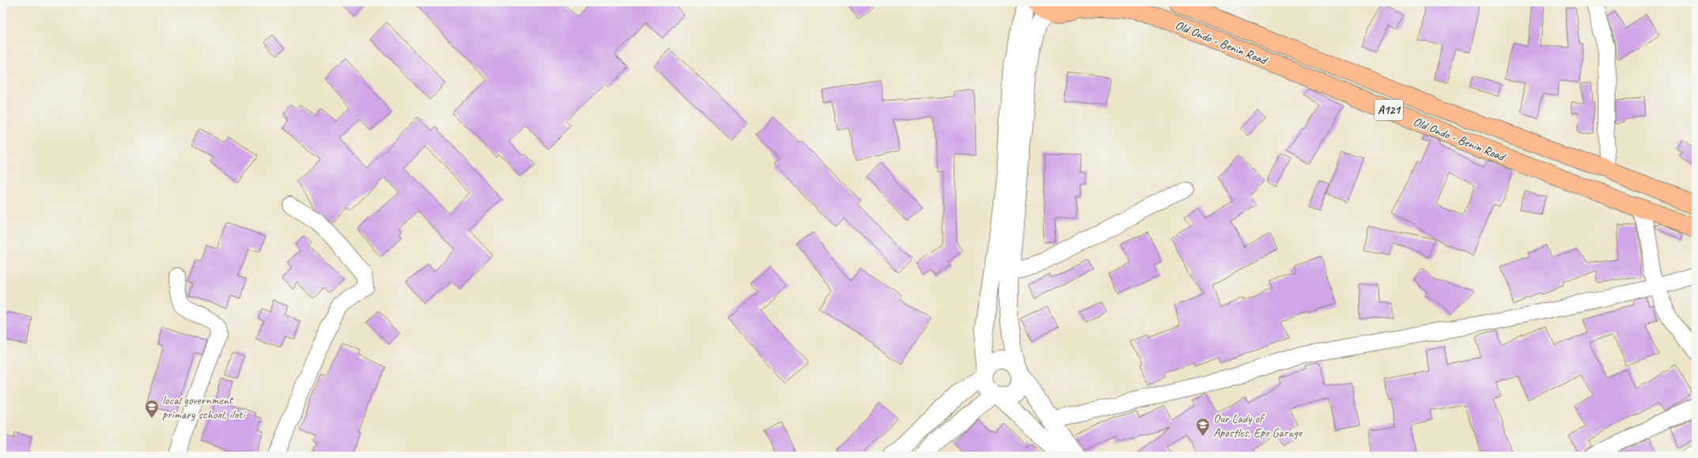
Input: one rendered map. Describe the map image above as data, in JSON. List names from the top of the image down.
{
  "streets": {
    "main road": ["Old Ondo - Benin Road", "A121"]
  },
  "places": {
    "school or university": ["local government primary school, iloti", "Our Lady of Apostles, Epe Garage"]
  }
}
